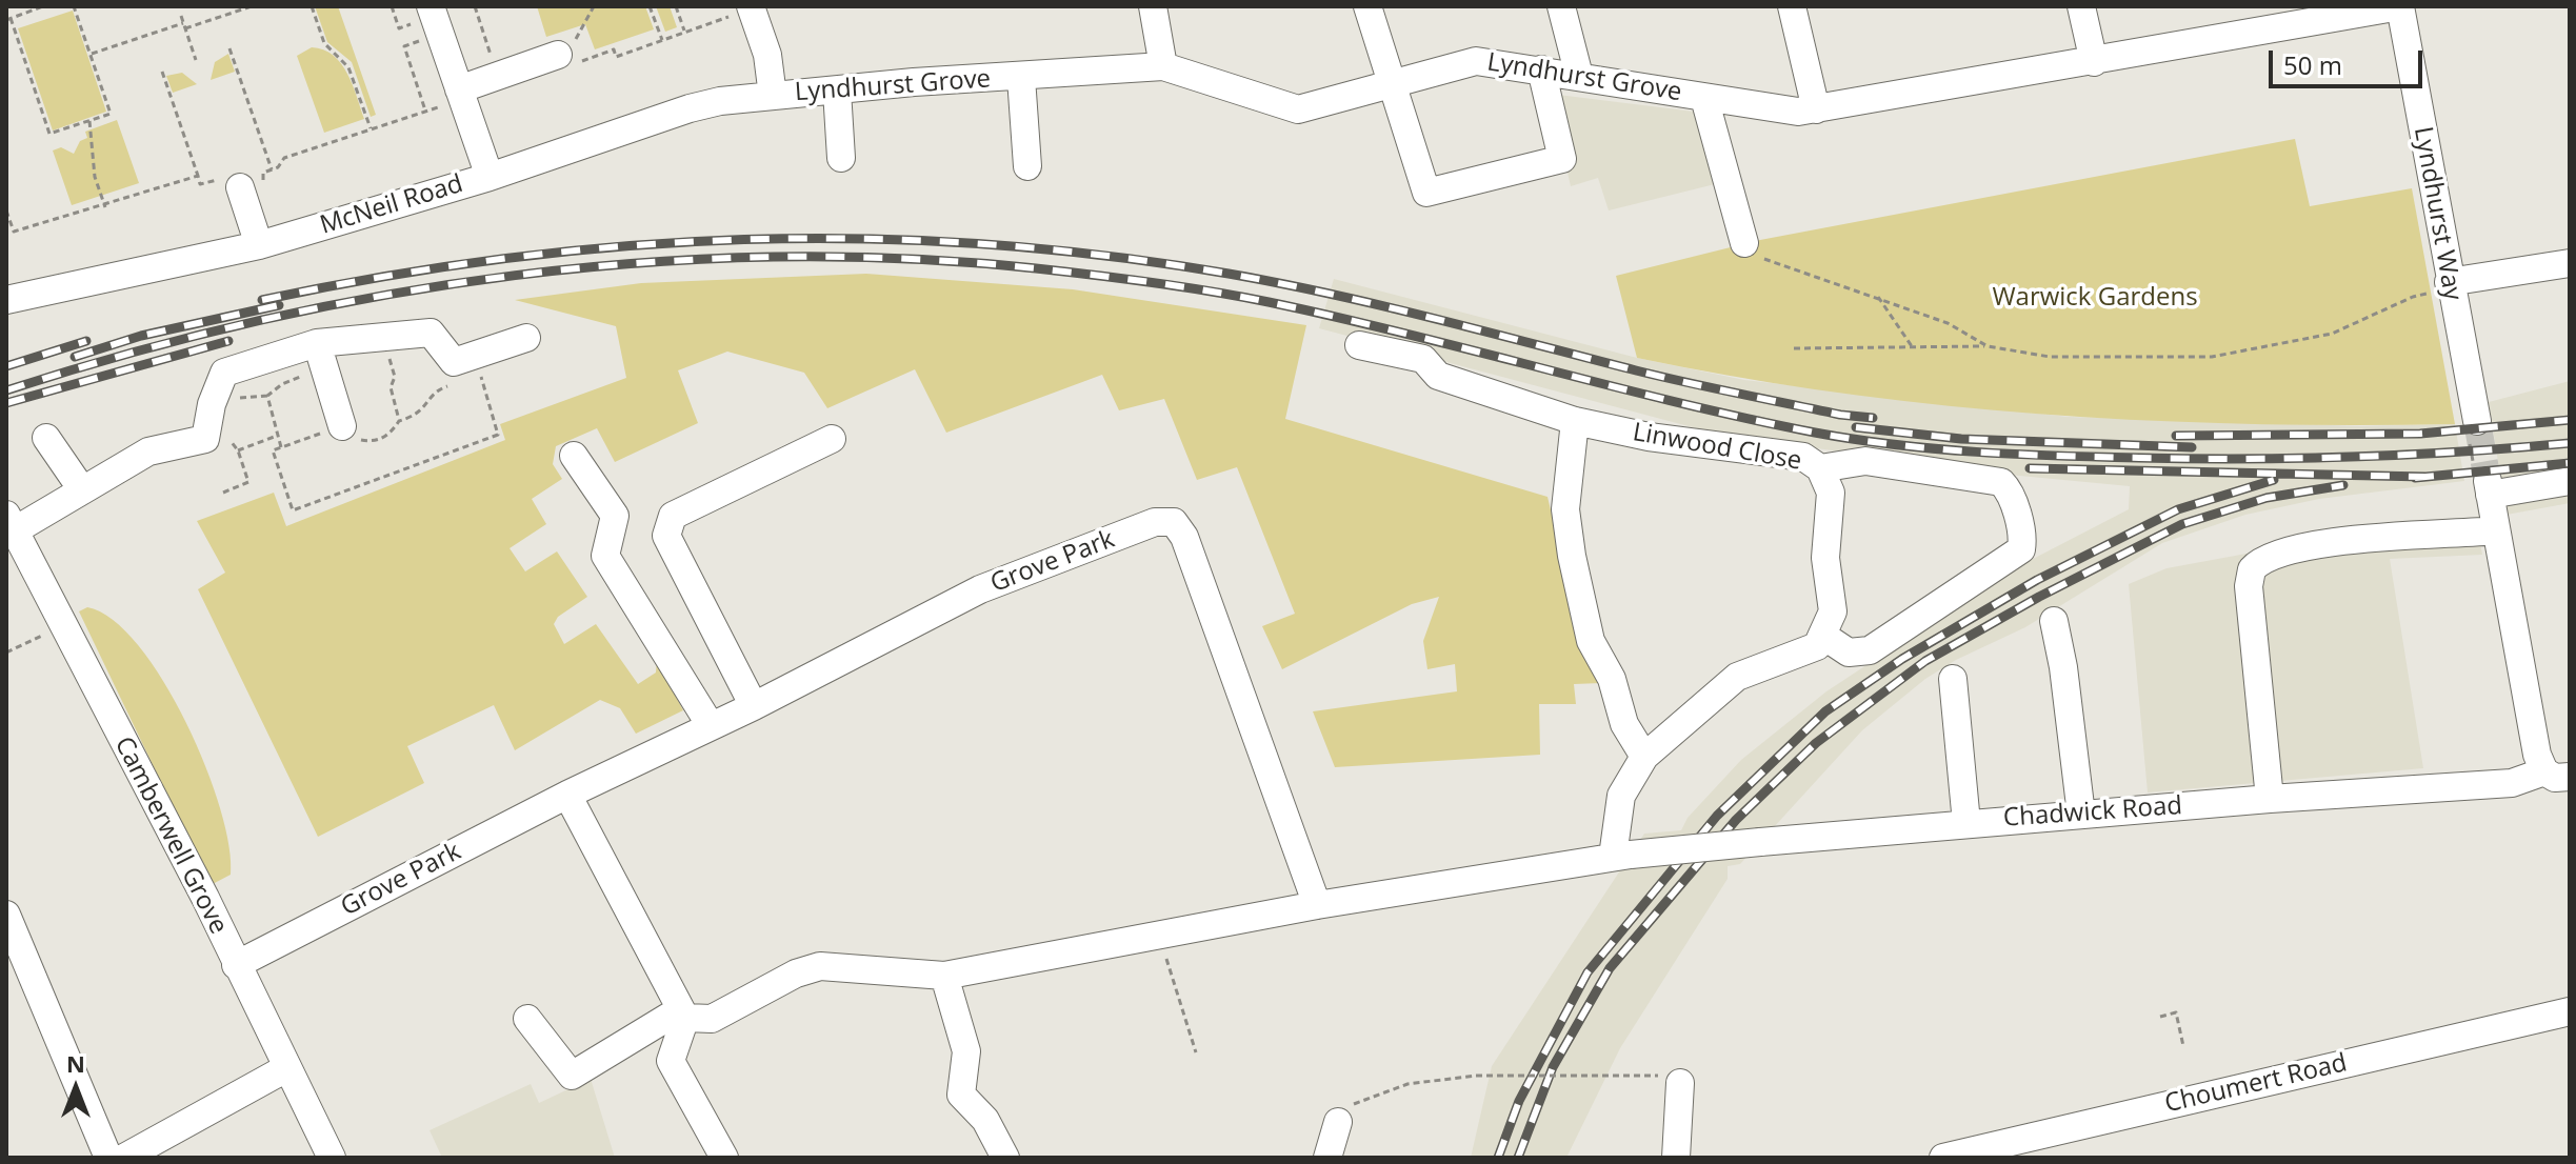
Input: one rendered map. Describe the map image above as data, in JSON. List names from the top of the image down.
{
  "streets": {
    "street": [
      "Lyndhurst Grove",
      "McNeil Road",
      "Lyndhurst Way",
      "Linwood Close",
      "Grove Park",
      "Chadwick Road",
      "Camberwell Grove",
      "Choumert Road"
    ]
  },
  "crossings": [
    ["Lyndhurst Grove", "McNeil Road"],
    ["Lyndhurst Grove", "Lyndhurst Way"],
    ["Grove Park", "Camberwell Grove"]
  ],
  "parks": ["Warwick Gardens"],
  "scale_bar": "50 m",
  "north": "top"
}
